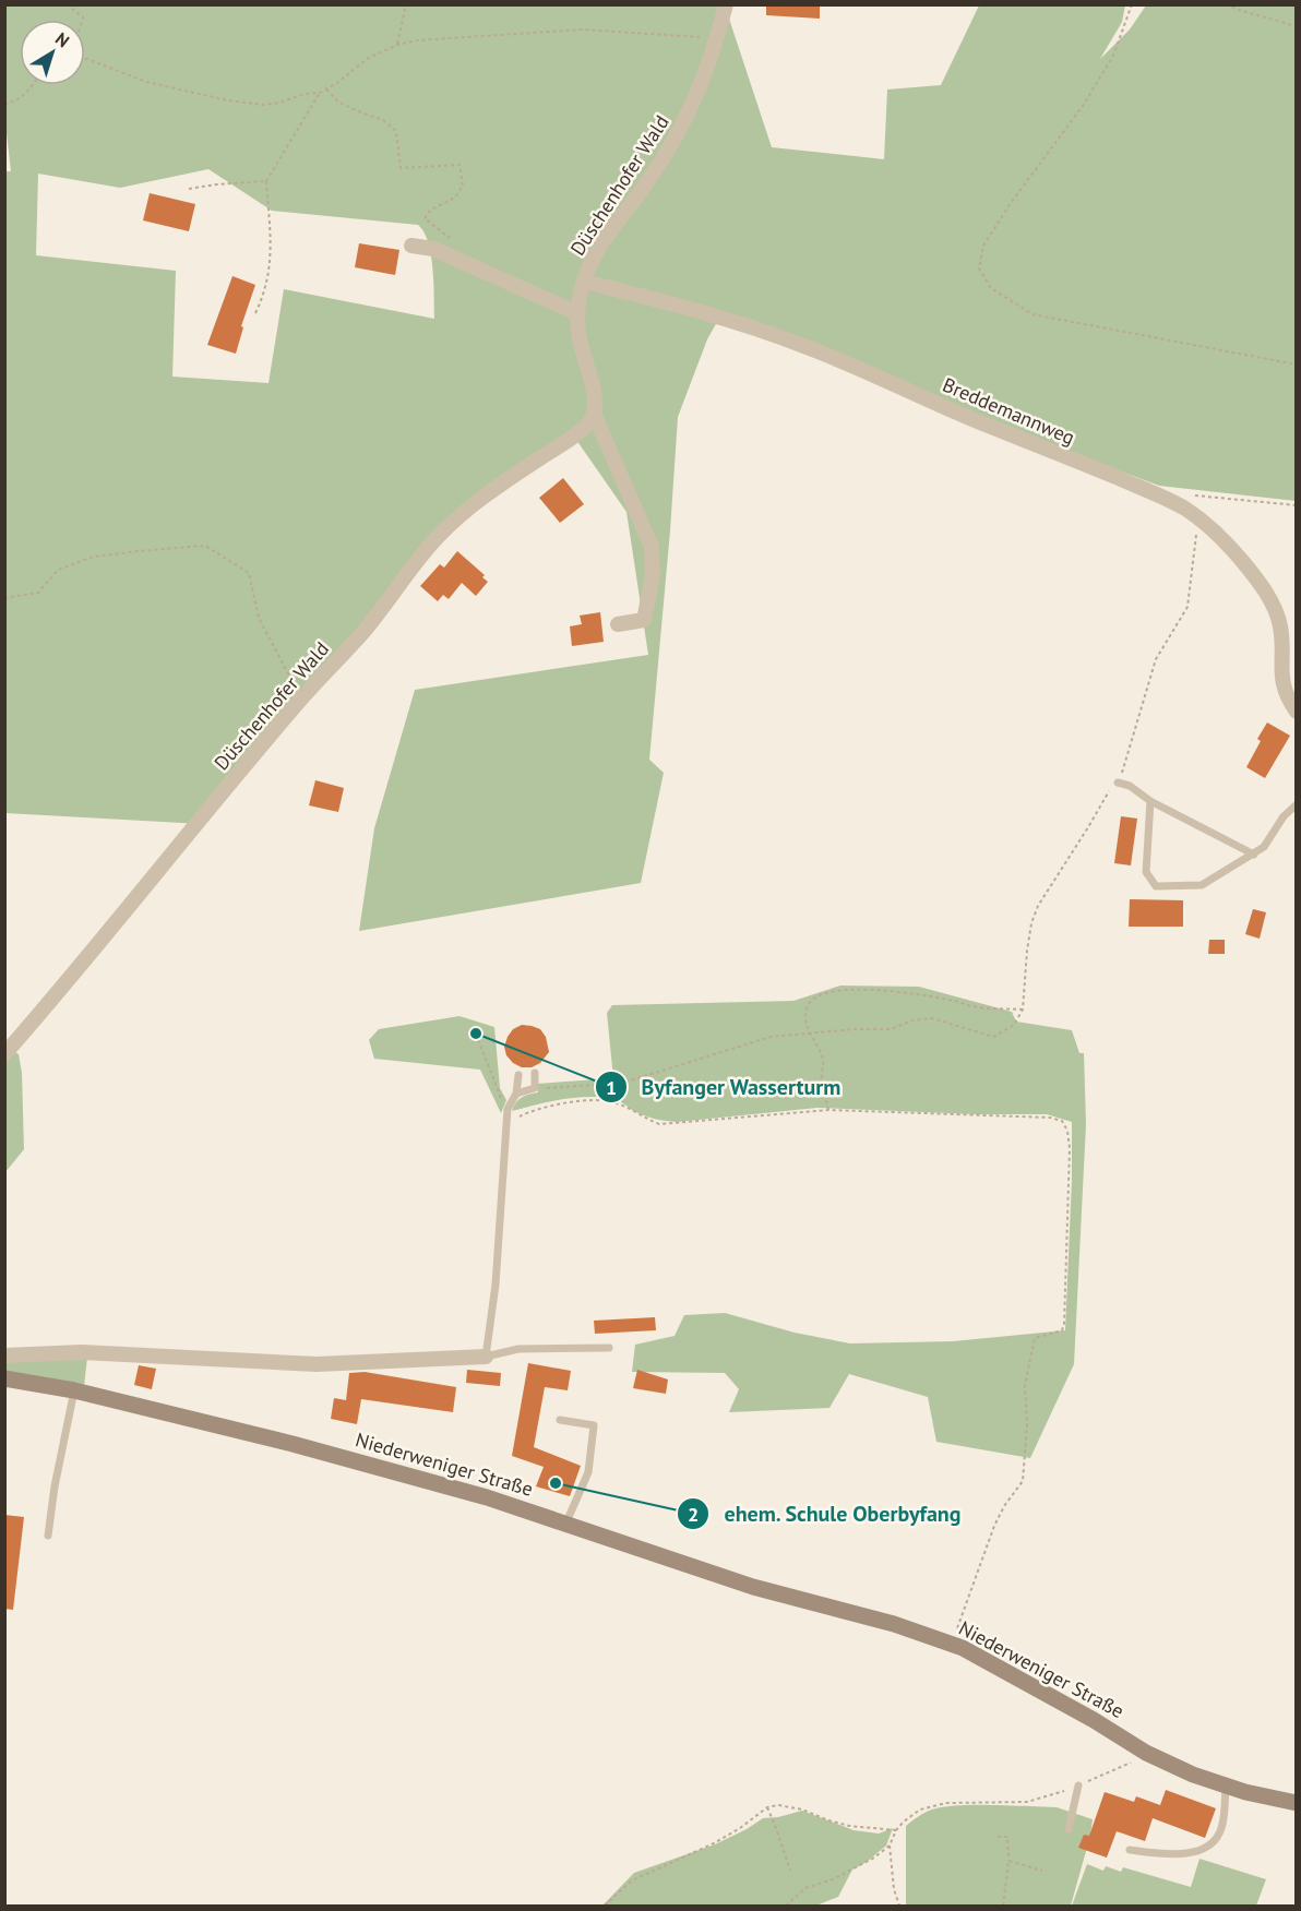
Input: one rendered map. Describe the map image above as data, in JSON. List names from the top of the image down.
{
  "streets": {
    "street": ["Düschenhofer Wald", "Breddemannweg", "Niederweniger Straße"]
  },
  "crossings": [
    ["Düschenhofer Wald", "Breddemannweg"]
  ],
  "places": ["Byfanger Wasserturm", "ehem. Schule Oberbyfang"],
  "north": "top right"
}
